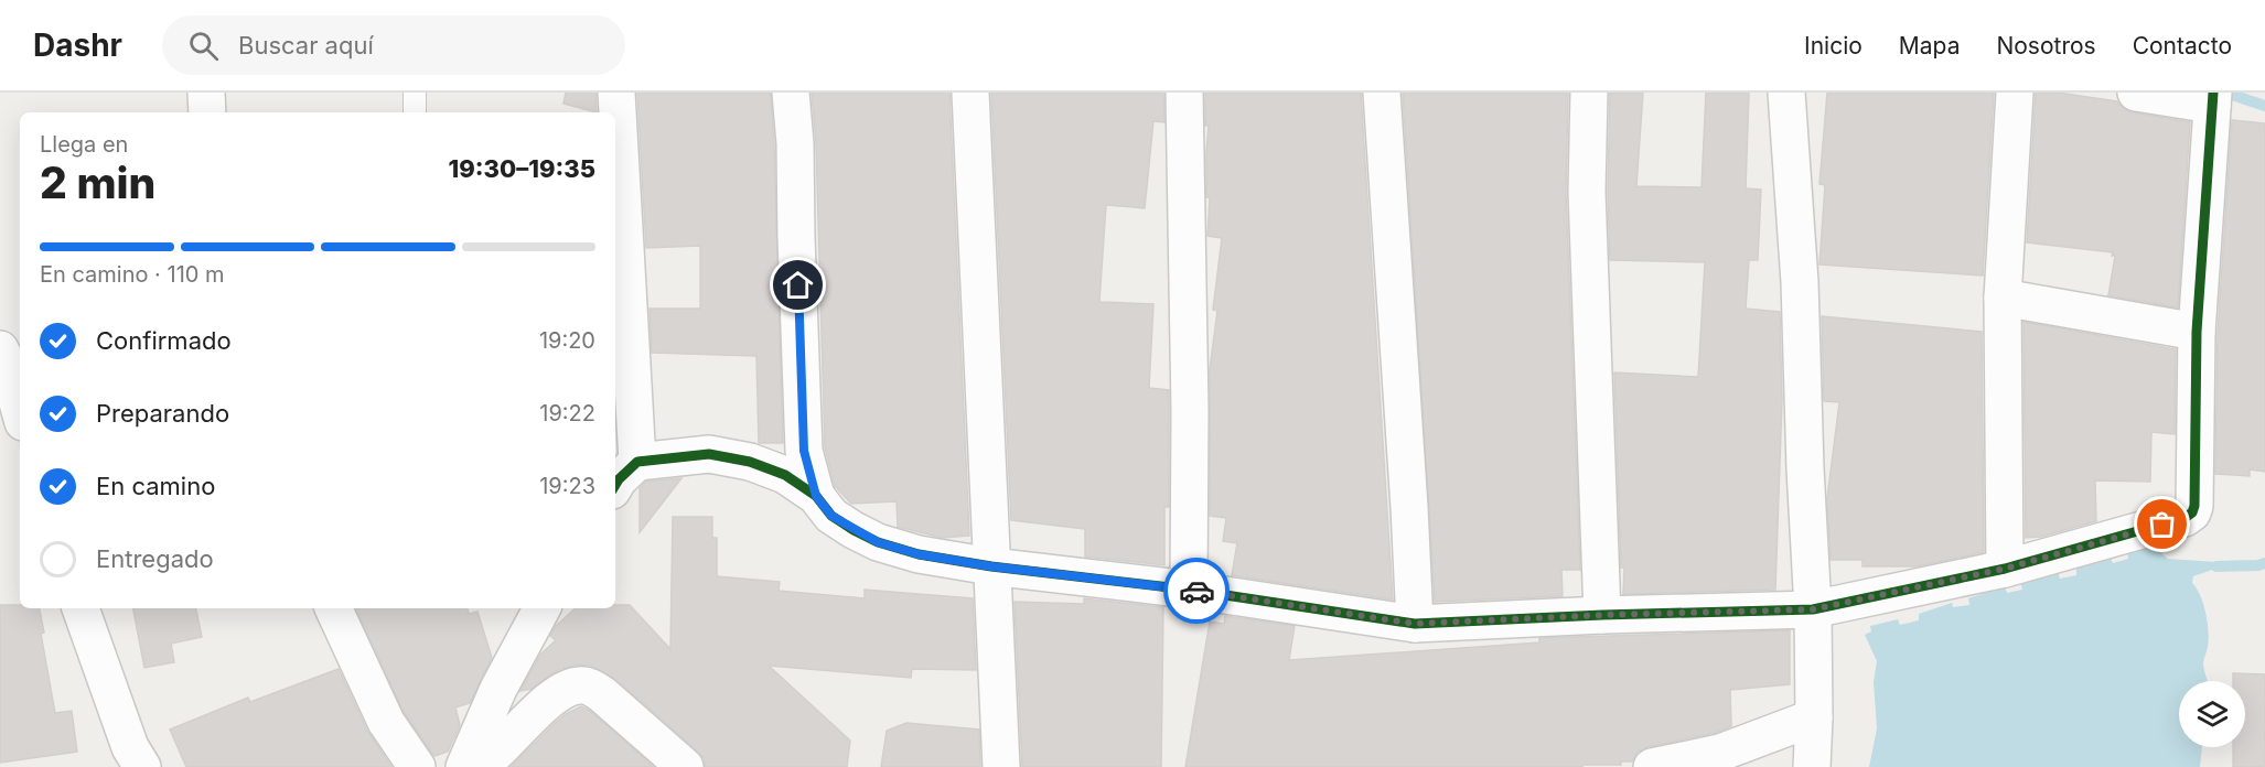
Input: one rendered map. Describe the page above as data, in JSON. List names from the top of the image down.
{
  "page": {
    "header": "Dashr",
    "search": "Buscar aquí",
    "nav": [
      "Inicio",
      "Mapa",
      "Nosotros",
      "Contacto"
    ],
    "heading": ["2 min", "Llega en", "19:30–19:35"],
    "bar": "En camino · 110 m",
    "list": [
      ["Confirmado", "19:20"],
      ["Preparando", "19:22"],
      ["En camino", "19:23"],
      "Entregado"
    ]
  }
}
